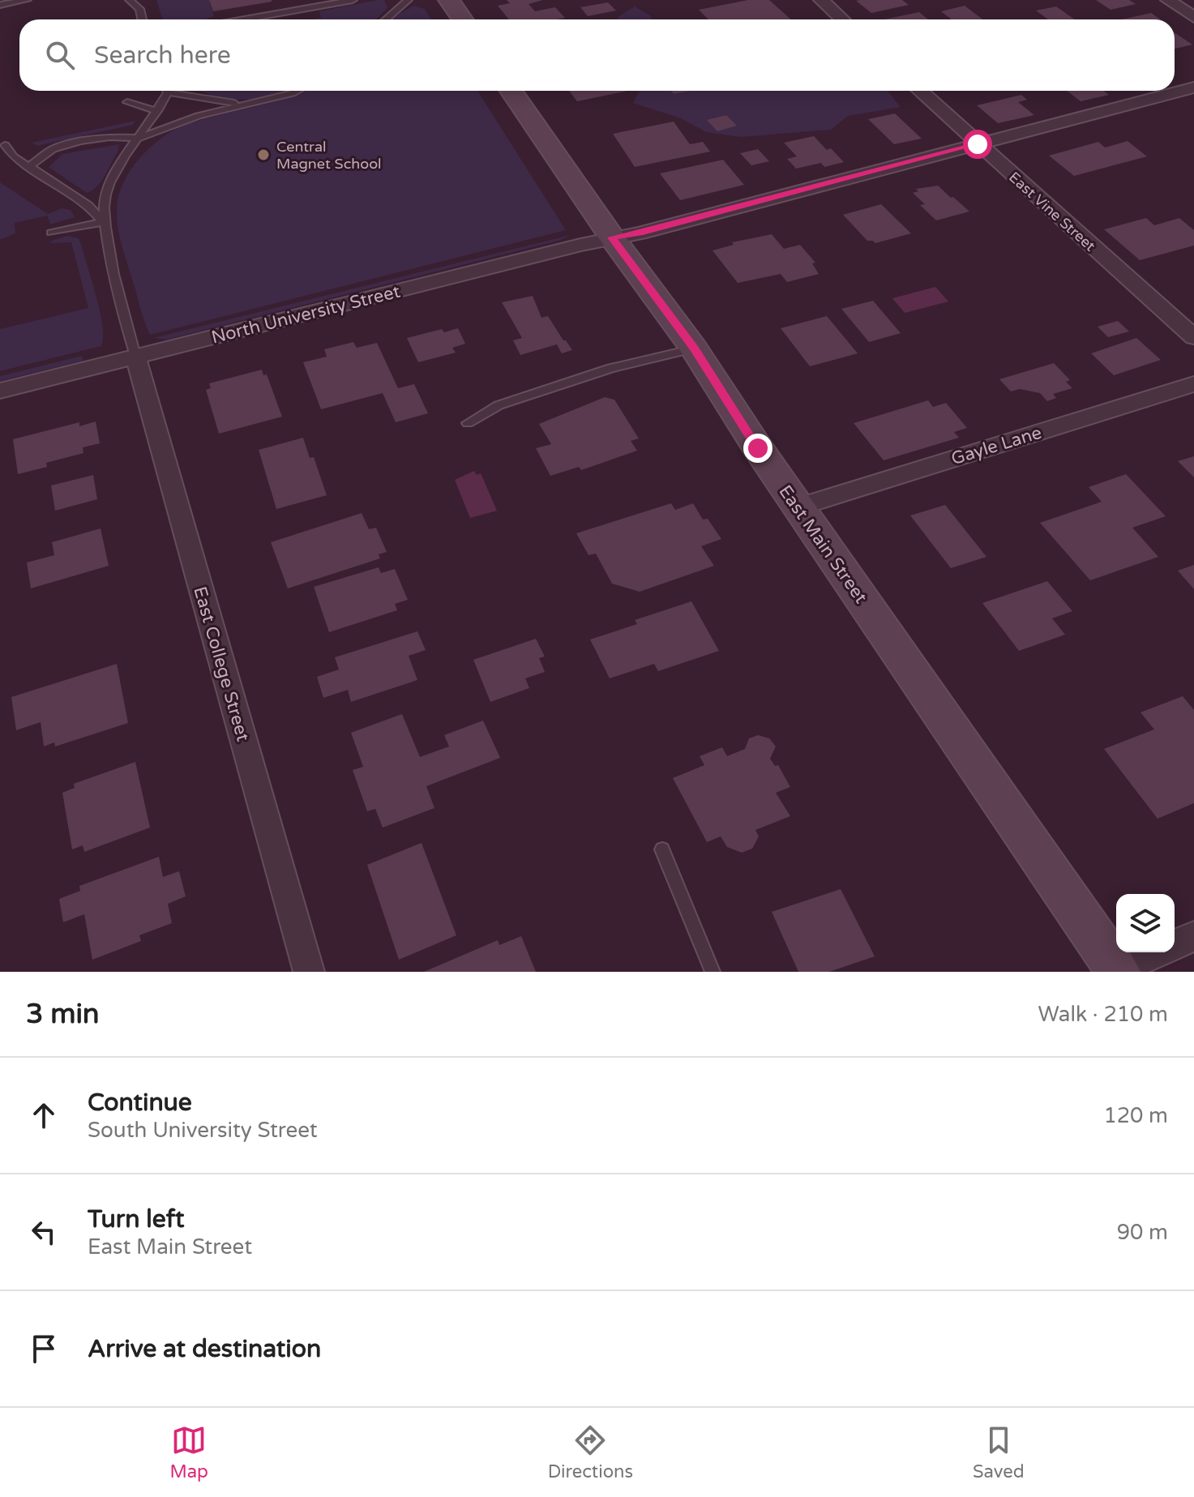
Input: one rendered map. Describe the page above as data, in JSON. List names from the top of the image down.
{
  "streets": {
    "street": [
      "East Vine Street",
      "North University Street",
      "Gayle Lane",
      "East Main Street",
      "East College Street"
    ]
  },
  "crossings": [
    ["East Vine Street", "North University Street"],
    ["North University Street", "East Main Street"],
    ["North University Street", "East College Street"],
    ["Gayle Lane", "East Main Street"]
  ],
  "places": ["Central Magnet School"],
  "page": {
    "search": "Search here",
    "heading": ["3 min", "Walk · 210 m"],
    "list": [
      ["Continue", "South University Street", "120 m"],
      ["Turn left", "East Main Street", "90 m"],
      "Arrive at destination"
    ],
    "nav": ["Map", "Directions", "Saved"]
  }
}
